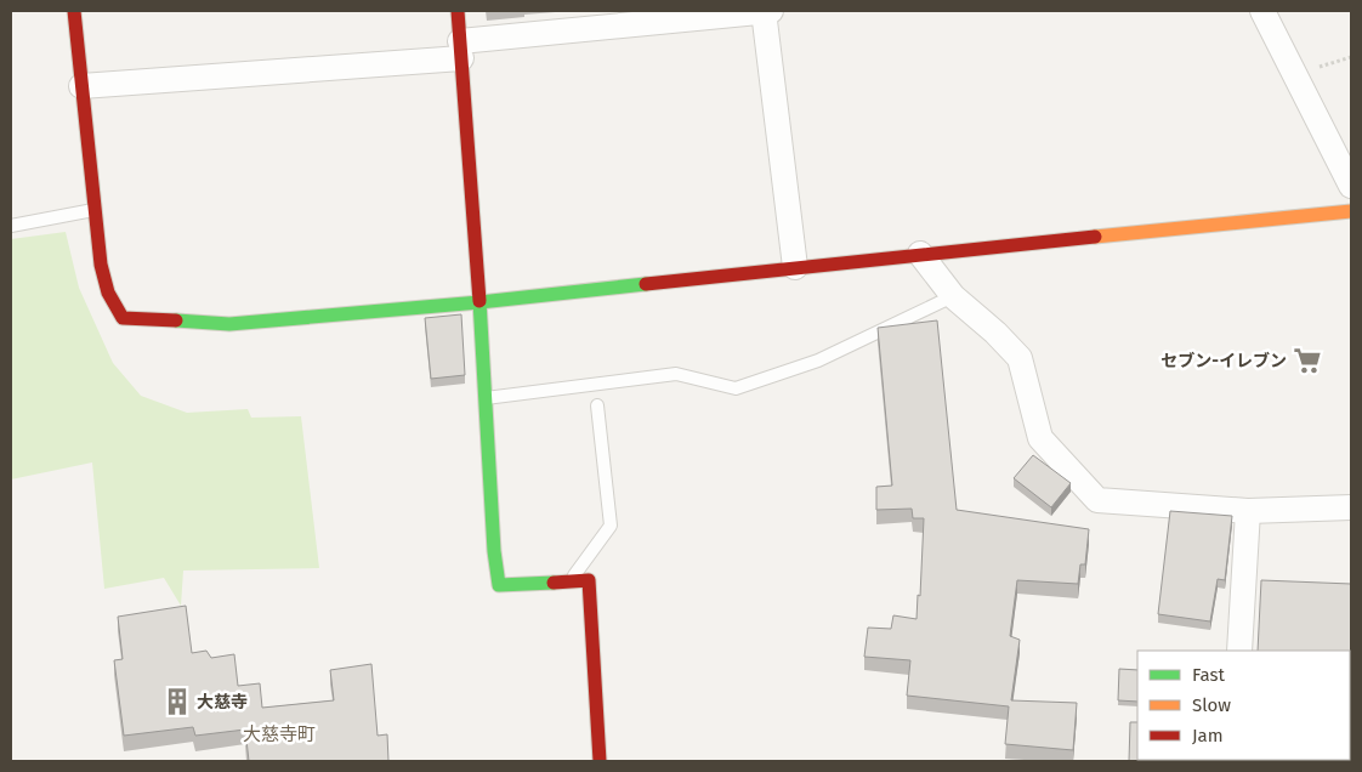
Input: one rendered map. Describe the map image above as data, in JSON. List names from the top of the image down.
{
  "districts": ["大慈寺町"],
  "places": {
    "supermarket": ["セブン-イレブン"],
    "building": ["大慈寺"]
  },
  "legend": ["Fast", "Slow", "Jam"]
}
